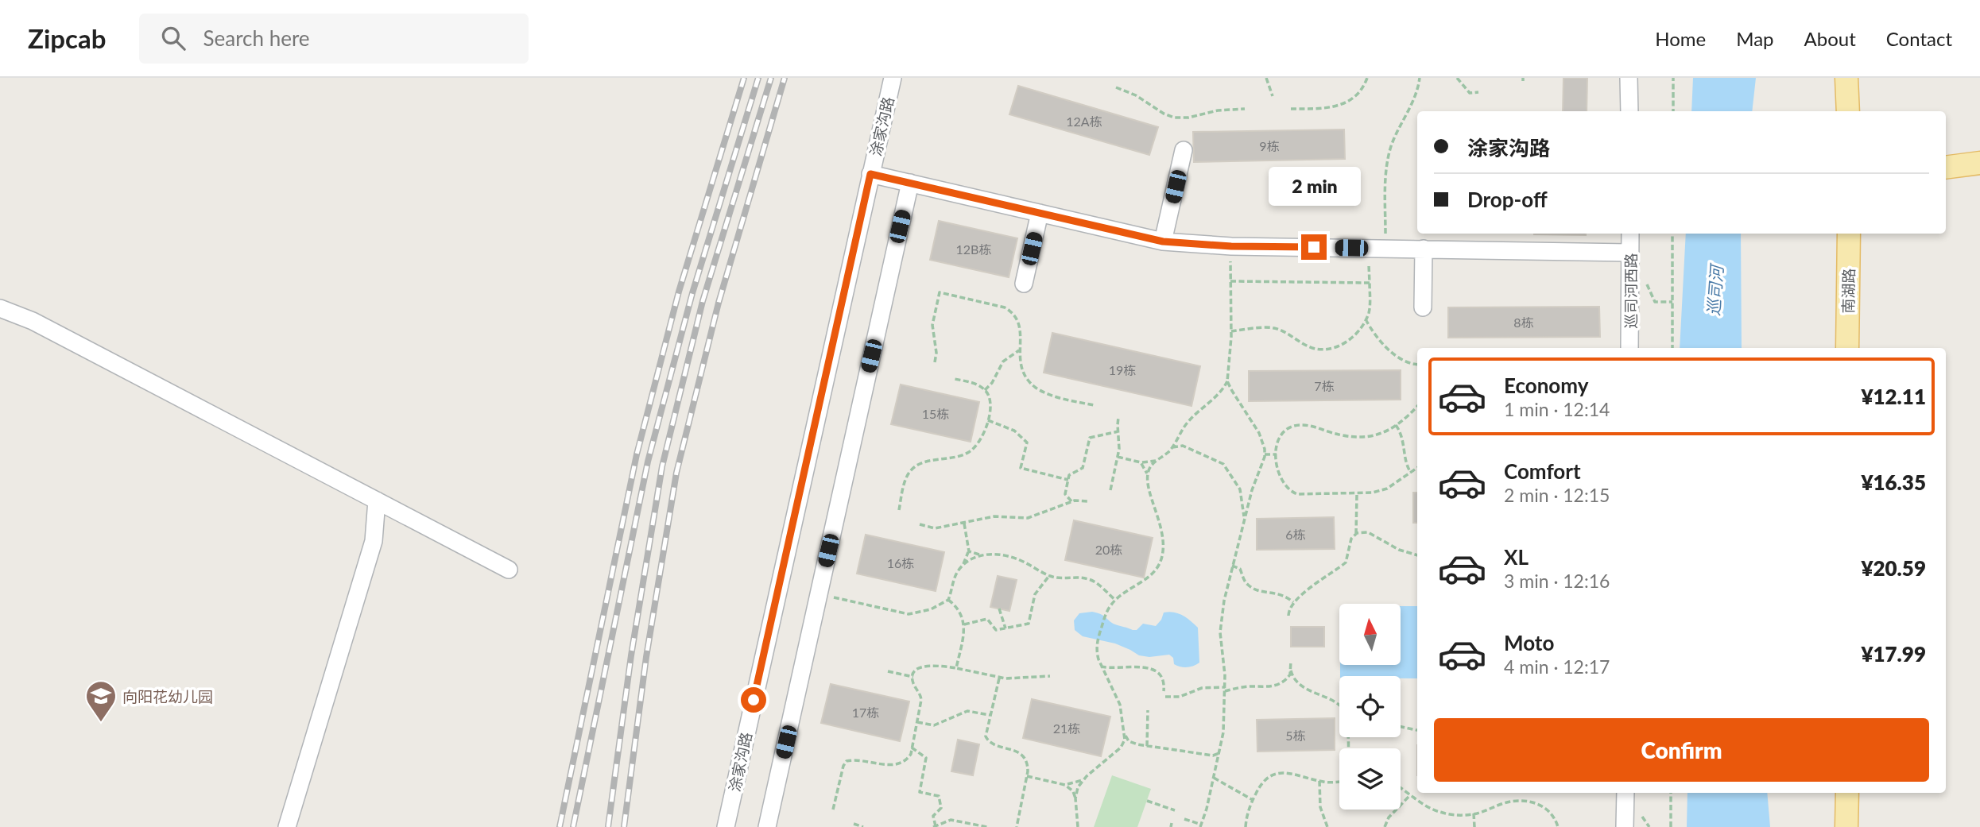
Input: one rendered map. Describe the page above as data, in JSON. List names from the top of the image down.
{
  "streets": {
    "main road": ["南湖路"],
    "street": ["涂家沟路", "巡司河西路"]
  },
  "water": ["巡司河"],
  "places": {
    "school or university": ["向阳花幼儿园"]
  },
  "house_numbers": [
    "12A栋",
    "9栋",
    "12B栋",
    "8栋",
    "19栋",
    "7栋",
    "15栋",
    "6栋",
    "20栋",
    "16栋",
    "17栋",
    "21栋",
    "5栋"
  ],
  "north": "top",
  "page": {
    "header": "Zipcab",
    "search": "Search here",
    "nav": [
      "Home",
      "Map",
      "About",
      "Contact"
    ],
    "banner": ["涂家沟路", "Drop-off"],
    "bubble": "2 min",
    "list": [
      {
        "name": "Economy",
        "note": "1 min · 12:14",
        "value": "¥12.11"
      },
      {
        "name": "Comfort",
        "note": "2 min · 12:15",
        "value": "¥16.35"
      },
      {
        "name": "XL",
        "note": "3 min · 12:16",
        "value": "¥20.59"
      },
      {
        "name": "Moto",
        "note": "4 min · 12:17",
        "value": "¥17.99"
      }
    ],
    "buttons": "Confirm"
  }
}
